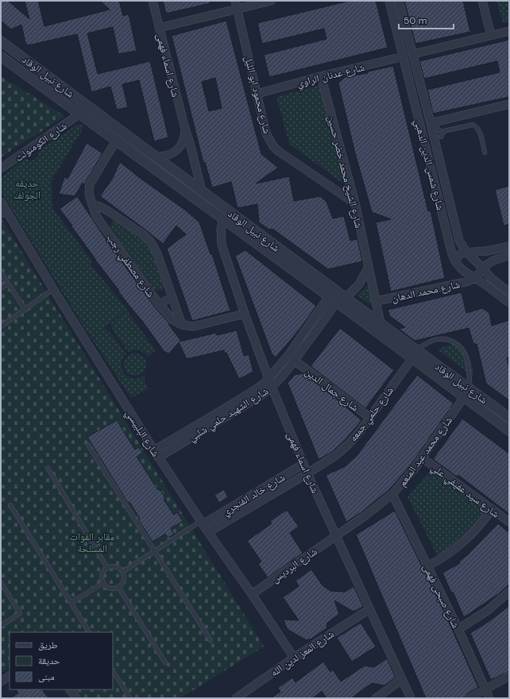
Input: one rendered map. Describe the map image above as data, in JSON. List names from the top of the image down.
{
  "streets": {
    "street": [
      "شارع اسماء فهمى",
      "شارع عدنان الراوي",
      "شارع نبيل الوقاد",
      "شارع محمود ابو الليل",
      "شارع الكومنولث",
      "شارع شمس الدين الذهبي",
      "شارع الشيخ محمد خضر حسين",
      "شارع مصطفي رجب",
      "شارع محمد الدهان",
      "شارع جمال الدين",
      "شارع الشهيد حلمي شلبي",
      "شارع حلمي جمعه",
      "شارع البلبيسي",
      "شارع محمد عبد المنعم",
      "شارع سيد عفيفي علي",
      "شارع خالد الفنجري",
      "شارع البرديس",
      "شارع صبحى فهمى",
      "شارع المعز لدين الله"
    ]
  },
  "crossings": [
    ["شارع اسماء فهمى", "شارع نبيل الوقاد"],
    ["شارع اسماء فهمى", "شارع الشهيد حلمي شلبي"],
    ["شارع اسماء فهمى", "شارع حلمي جمعه"],
    ["شارع اسماء فهمى", "شارع محمد عبد المنعم"],
    ["شارع اسماء فهمى", "شارع خالد الفنجري"],
    ["شارع اسماء فهمى", "شارع البرديس"],
    ["شارع اسماء فهمى", "شارع المعز لدين الله"],
    ["شارع عدنان الراوي", "شارع محمود ابو الليل"],
    ["شارع عدنان الراوي", "شارع شمس الدين الذهبي"],
    ["شارع عدنان الراوي", "شارع الشيخ محمد خضر حسين"],
    ["شارع نبيل الوقاد", "شارع الكومنولث"],
    ["شارع نبيل الوقاد", "شارع الشيخ محمد خضر حسين"],
    ["شارع نبيل الوقاد", "شارع مصطفي رجب"],
    ["شارع نبيل الوقاد", "شارع الشهيد حلمي شلبي"],
    ["شارع نبيل الوقاد", "شارع حلمي جمعه"],
    ["شارع نبيل الوقاد", "شارع محمد عبد المنعم"],
    ["شارع محمود ابو الليل", "شارع الشيخ محمد خضر حسين"],
    ["شارع شمس الدين الذهبي", "شارع محمد الدهان"],
    ["شارع الشيخ محمد خضر حسين", "شارع محمد الدهان"],
    ["شارع جمال الدين", "شارع الشهيد حلمي شلبي"],
    ["شارع جمال الدين", "شارع حلمي جمعه"],
    ["شارع الشهيد حلمي شلبي", "شارع البلبيسي"],
    ["شارع حلمي جمعه", "شارع خالد الفنجري"],
    ["شارع البلبيسي", "شارع خالد الفنجري"],
    ["شارع البلبيسي", "شارع البرديس"],
    ["شارع البلبيسي", "شارع المعز لدين الله"],
    ["شارع محمد عبد المنعم", "شارع سيد عفيفي علي"],
    ["شارع محمد عبد المنعم", "شارع البرديس"],
    ["شارع محمد عبد المنعم", "شارع صبحى فهمى"]
  ],
  "parks": ["حديقه الجولف", "مقابر القوات المسلحة"],
  "legend": ["طريق", "حديقة", "مبنى"],
  "scale_bar": "50 m"
}
